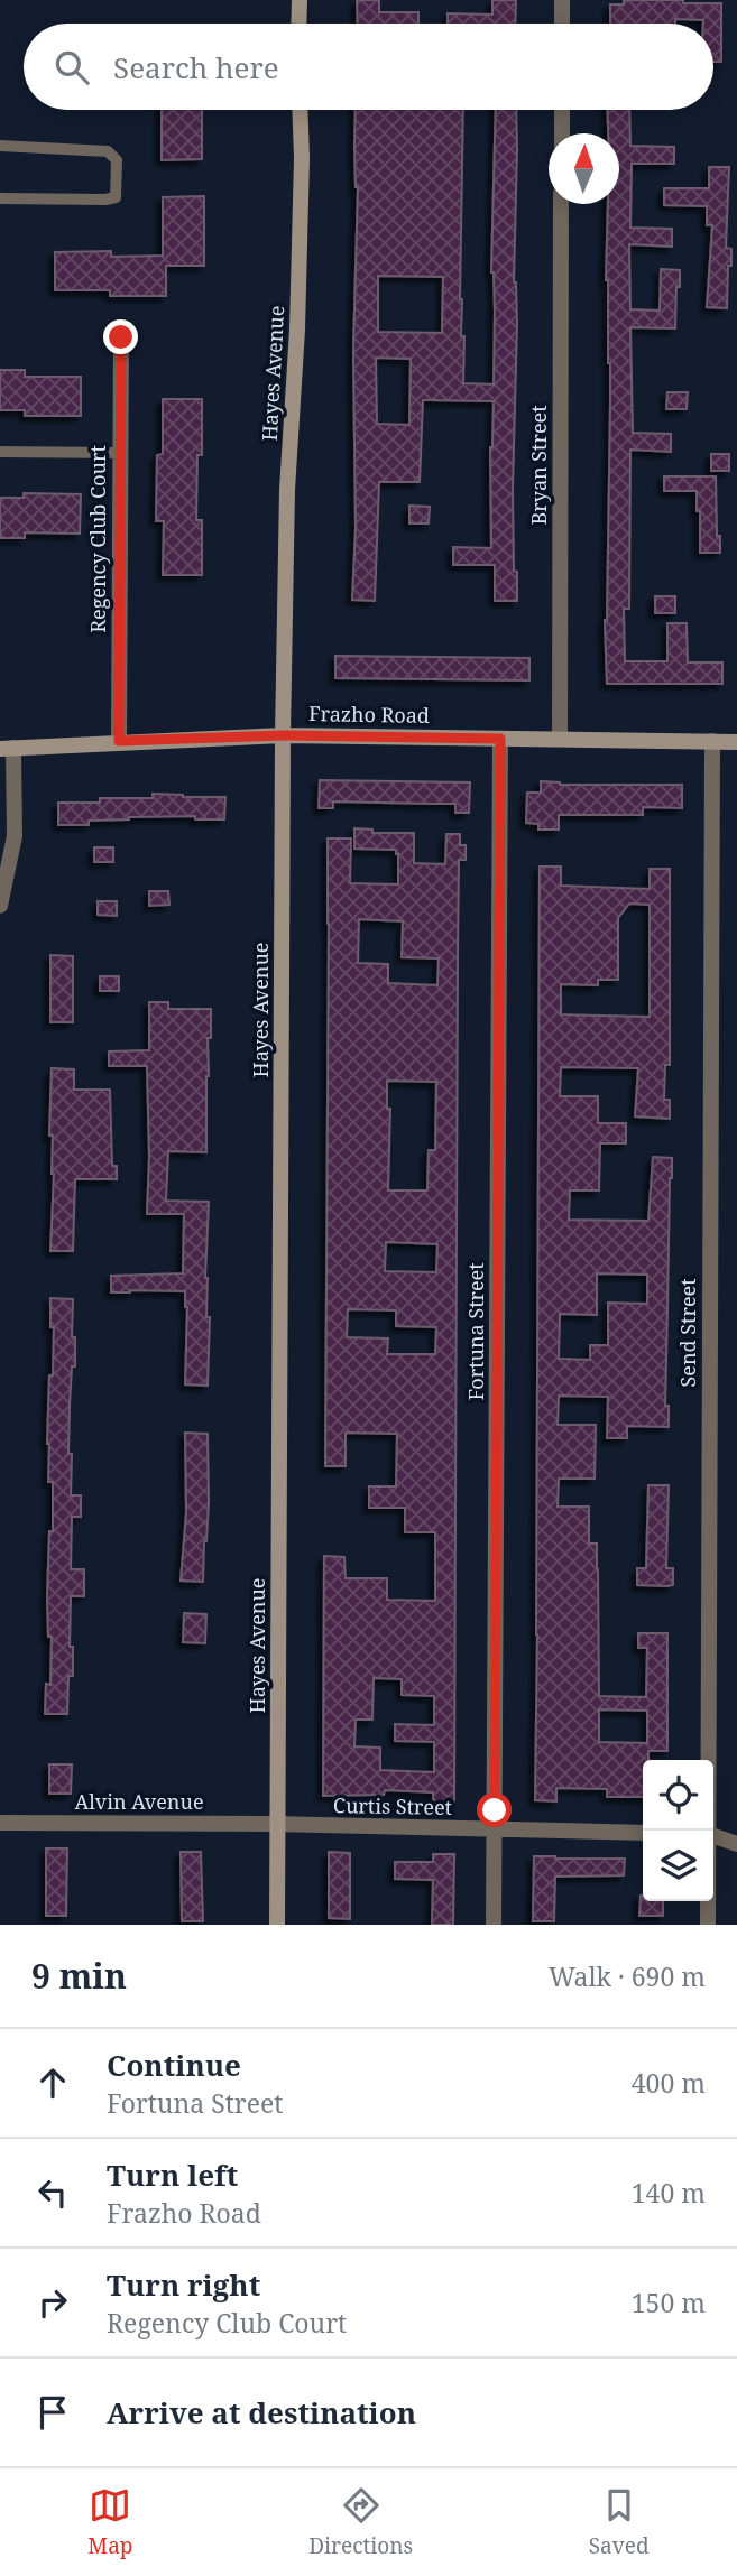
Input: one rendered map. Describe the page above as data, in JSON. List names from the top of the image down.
{
  "streets": {
    "street": [
      "Hayes Avenue",
      "Bryan Street",
      "Regency Club Court",
      "Frazho Road",
      "Fortuna Street",
      "Send Street",
      "Alvin Avenue",
      "Curtis Street"
    ]
  },
  "crossings": [
    ["Hayes Avenue", "Frazho Road"],
    ["Hayes Avenue", "Alvin Avenue"],
    ["Hayes Avenue", "Curtis Street"],
    ["Bryan Street", "Frazho Road"],
    ["Regency Club Court", "Frazho Road"],
    ["Frazho Road", "Fortuna Street"],
    ["Frazho Road", "Send Street"],
    ["Fortuna Street", "Curtis Street"],
    ["Alvin Avenue", "Curtis Street"]
  ],
  "north": "top",
  "page": {
    "search": "Search here",
    "heading": ["9 min", "Walk · 690 m"],
    "list": [
      ["Continue", "Fortuna Street", "400 m"],
      ["Turn left", "Frazho Road", "140 m"],
      ["Turn right", "Regency Club Court", "150 m"],
      "Arrive at destination"
    ],
    "nav": ["Map", "Directions", "Saved"]
  }
}
